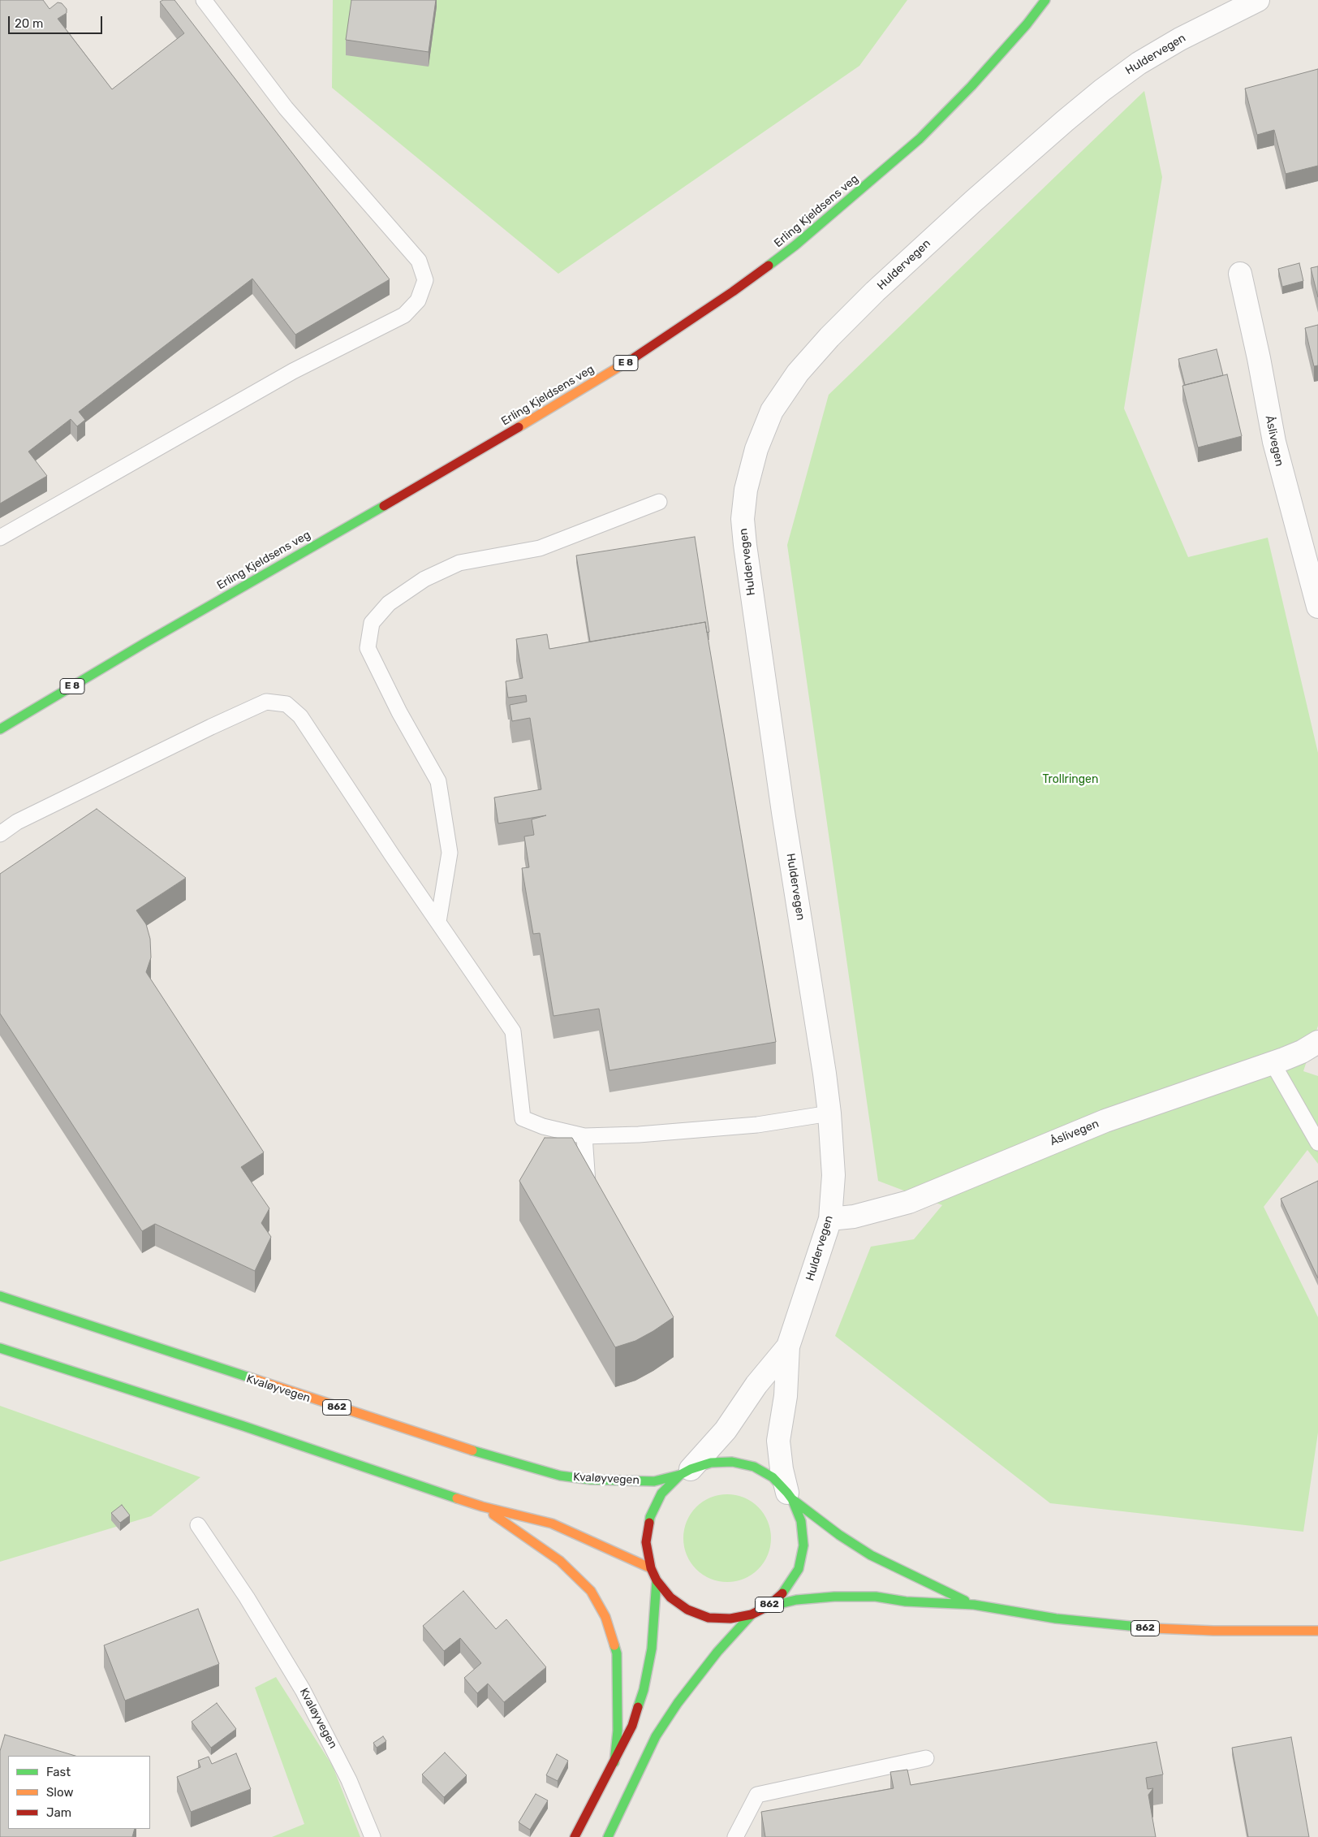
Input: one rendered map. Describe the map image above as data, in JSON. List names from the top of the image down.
{
  "streets": {
    "main road": [
      "Erling Kjeldsens veg",
      "E 8",
      "Kvaløyvegen",
      "862"
    ],
    "street": ["Huldervegen", "Åslivegen"]
  },
  "crossings": [
    ["Huldervegen", "Åslivegen"],
    ["Huldervegen", "Kvaløyvegen"],
    ["Huldervegen", "862"],
    ["Kvaløyvegen", "862"]
  ],
  "parks": ["Trollringen"],
  "legend": ["Fast", "Slow", "Jam"],
  "scale_bar": "20 m"
}
